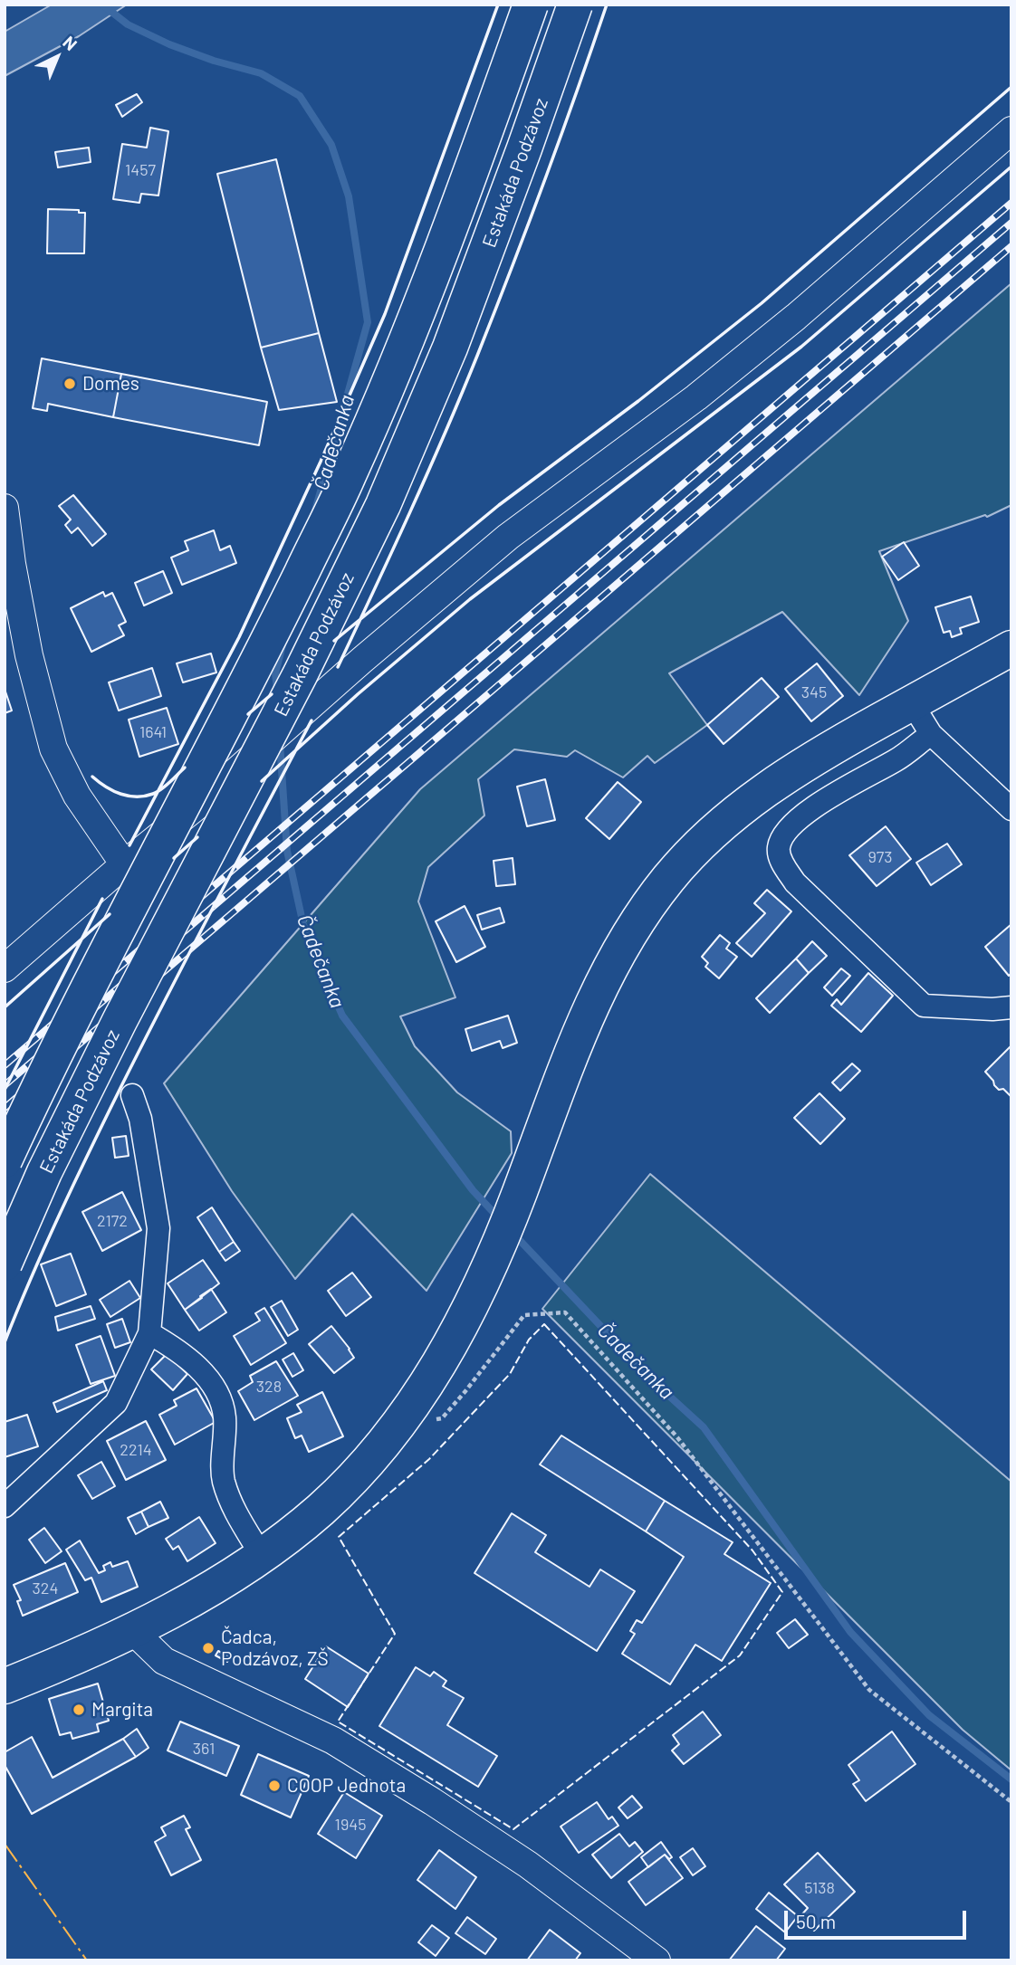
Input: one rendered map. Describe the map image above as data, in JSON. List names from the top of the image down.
{
  "streets": {
    "main road": ["Estakáda Podzávoz"]
  },
  "water": ["Čadečanka"],
  "places": [
    "Domes",
    "Čadca, Podzávoz, ZŠ",
    "Margita",
    "COOP Jednota"
  ],
  "house_numbers": [
    "1457",
    "345",
    "1641",
    "973",
    "2172",
    "328",
    "2214",
    "324",
    "361",
    "1945",
    "5138"
  ],
  "scale_bar": "50 m",
  "north": "top right"
}
